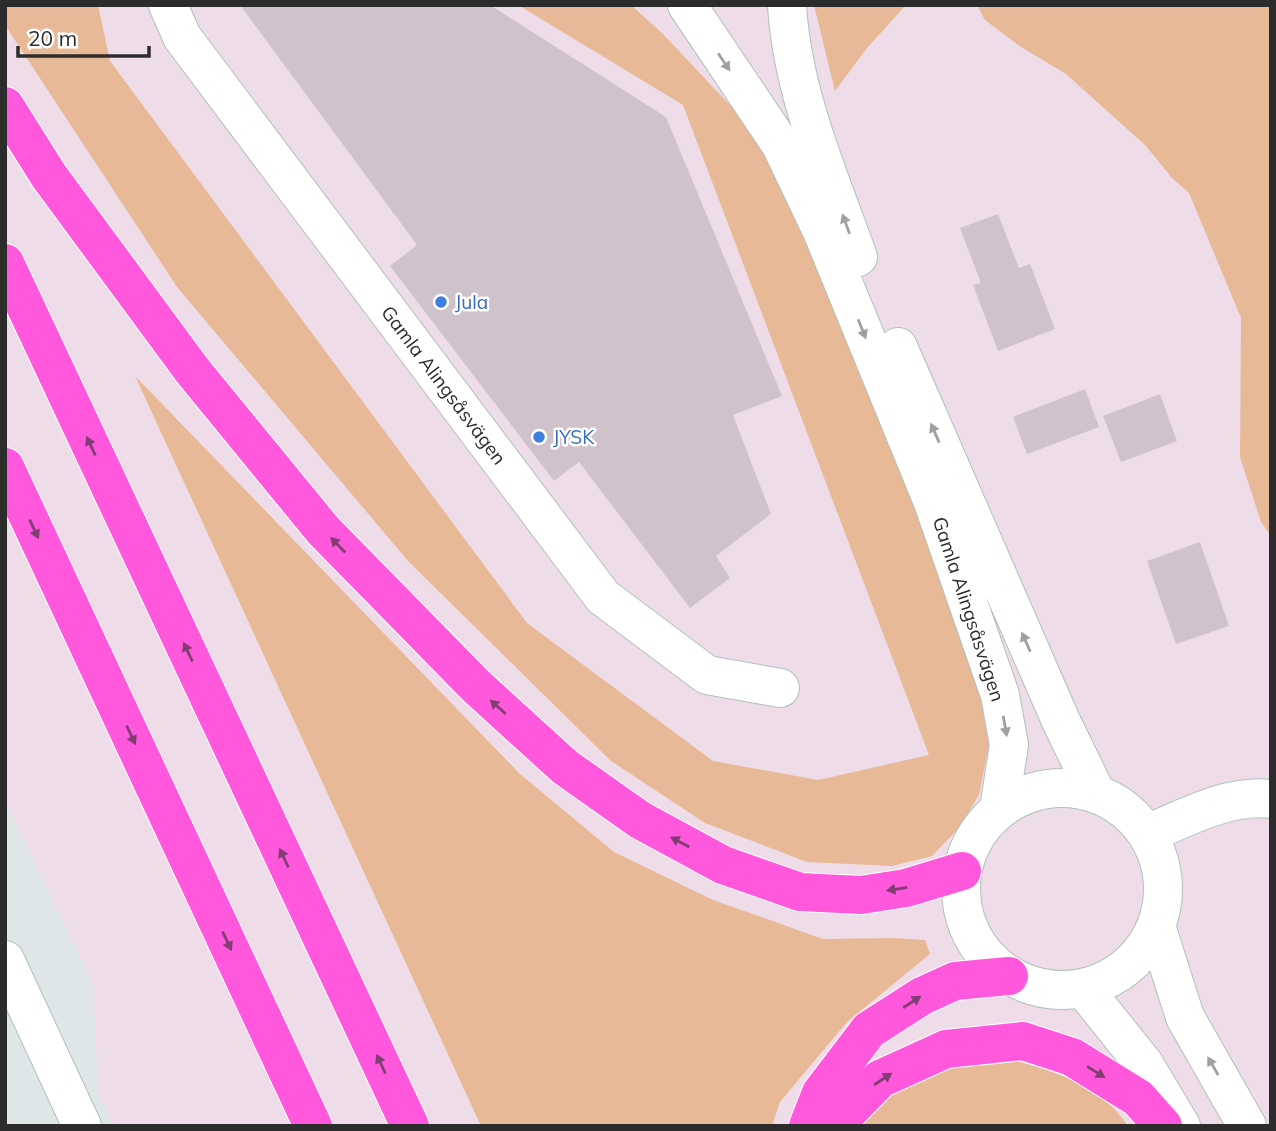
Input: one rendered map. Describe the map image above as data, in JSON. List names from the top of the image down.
{
  "streets": {
    "street": ["Gamla Alingsåsvägen"]
  },
  "places": ["Jula", "JYSK"],
  "scale_bar": "20 m"
}
